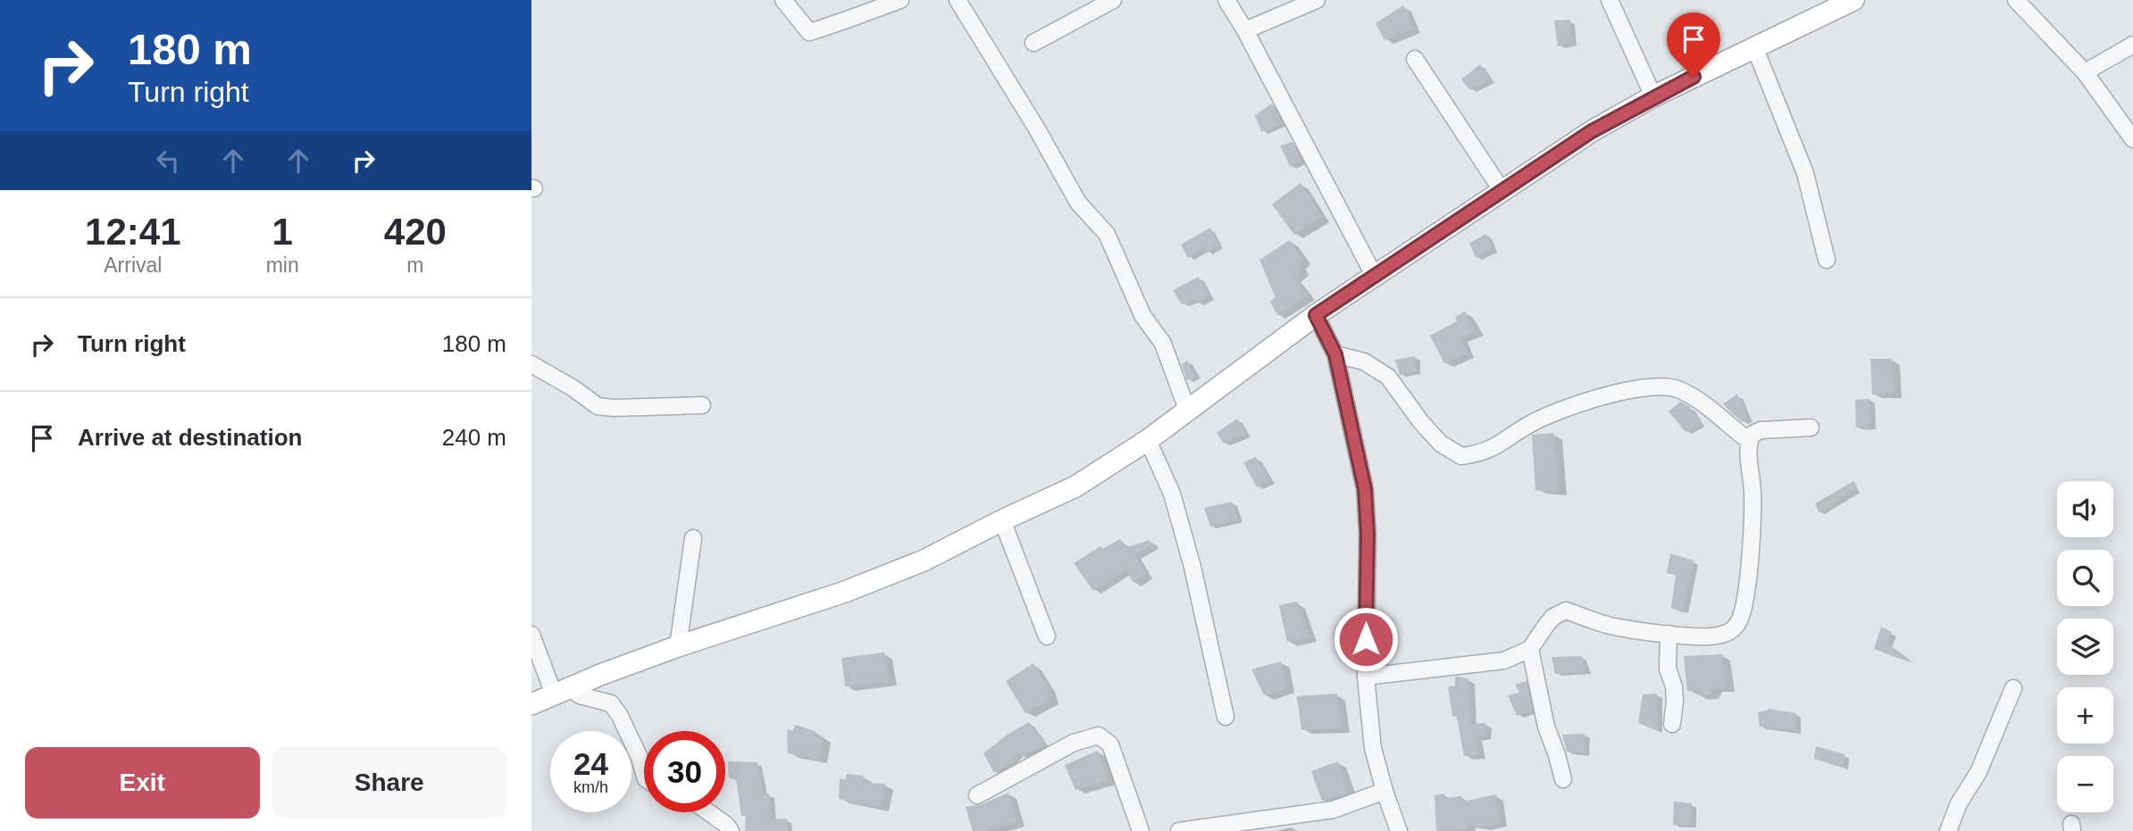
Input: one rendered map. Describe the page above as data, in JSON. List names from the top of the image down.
{
  "page": {
    "turn": ["180 m", "Turn right"],
    "eta": [
      "12:41",
      "Arrival",
      "1",
      "min",
      "420",
      "m"
    ],
    "list": [
      {
        "name": "Turn right",
        "value": "180 m"
      },
      {
        "name": "Arrive at destination",
        "value": "240 m"
      }
    ],
    "map_buttons": ["+", "−"],
    "speed": "24 km/h",
    "limit": "30",
    "buttons": ["Exit", "Share"]
  }
}
